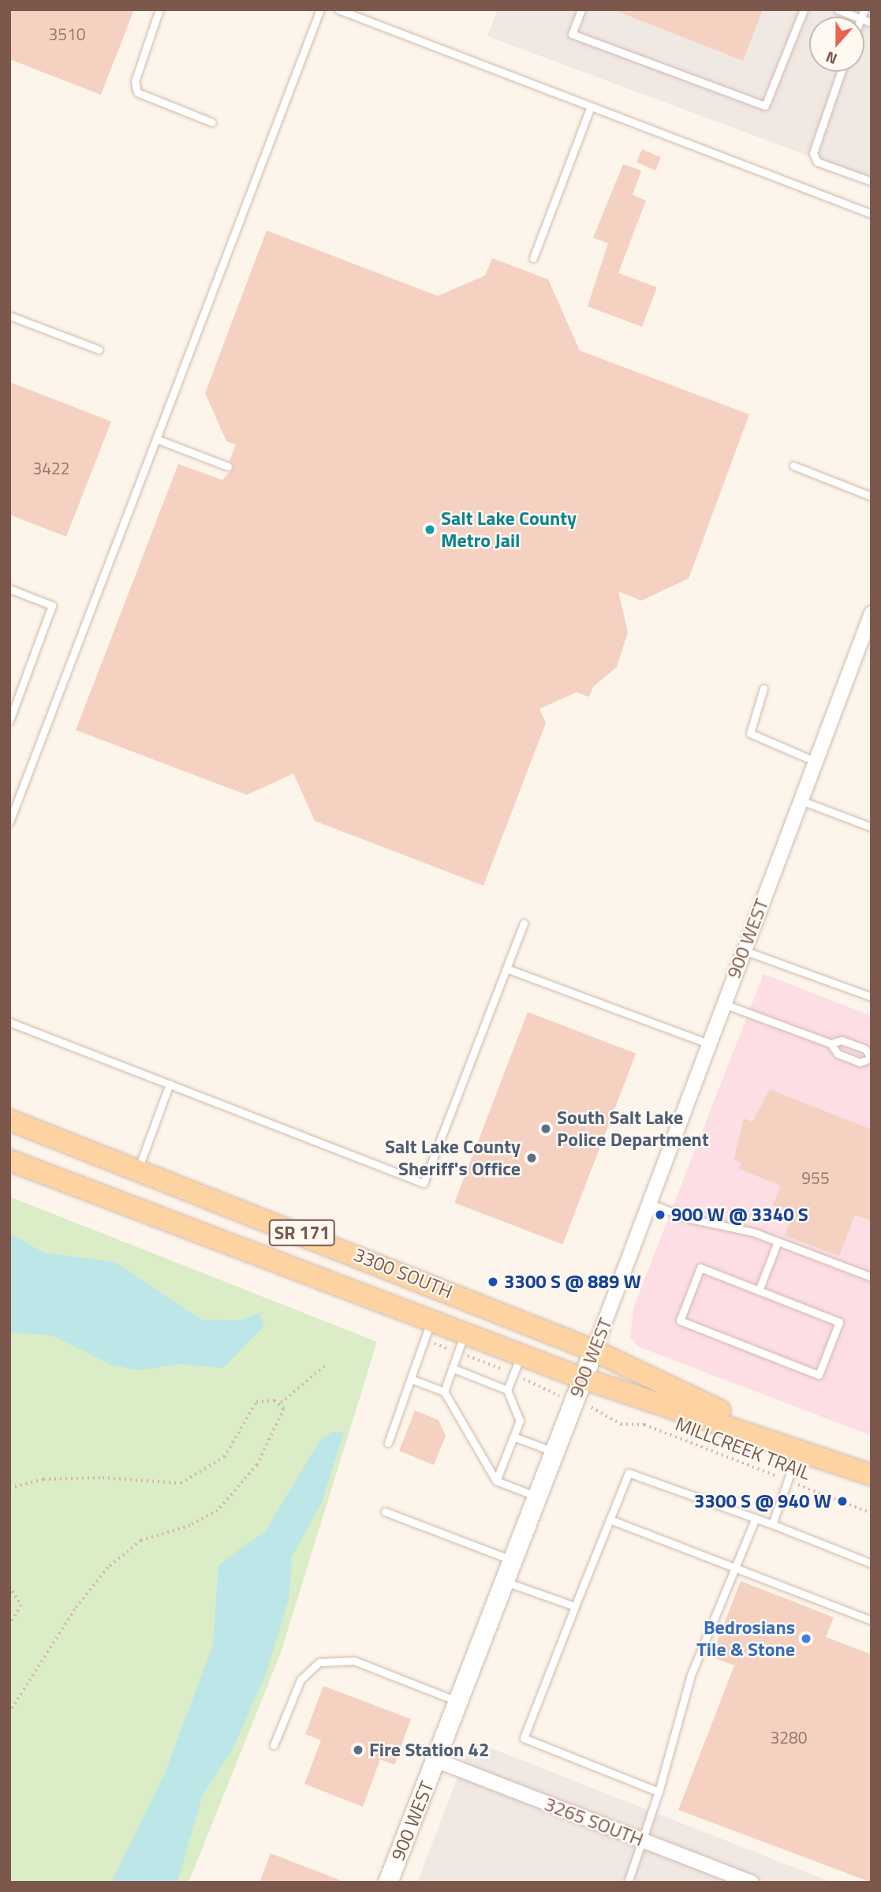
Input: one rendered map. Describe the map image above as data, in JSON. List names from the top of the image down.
{
  "streets": {
    "main road": ["900 WEST", "SR 171", "3300 SOUTH"],
    "street": ["3265 SOUTH"],
    "path": ["MILLCREEK TRAIL"]
  },
  "crossings": [
    ["900 WEST", "3300 SOUTH"],
    ["900 WEST", "3265 SOUTH"]
  ],
  "places": [
    "Salt Lake County Metro Jail",
    "South Salt Lake Police Department",
    "Salt Lake County Sheriff's Office",
    "900 W @ 3340 S",
    "3300 S @ 889 W",
    "3300 S @ 940 W",
    "Bedrosians Tile & Stone",
    "Fire Station 42"
  ],
  "house_numbers": [
    "3510",
    "3422",
    "955",
    "3280"
  ],
  "north": "bottom"
}
